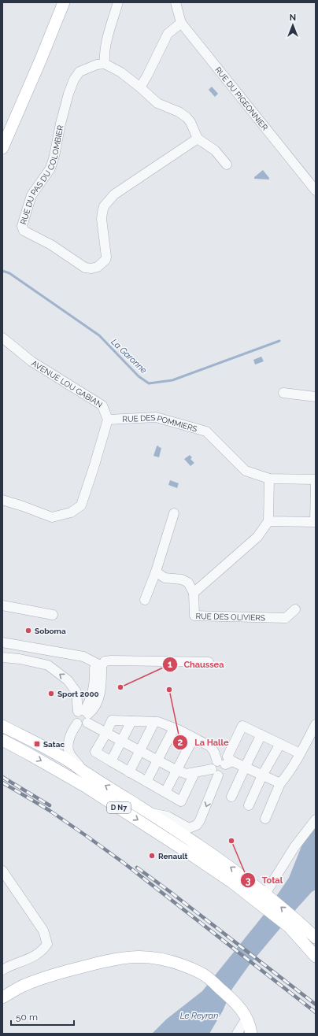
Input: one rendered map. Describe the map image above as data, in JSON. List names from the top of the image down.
{
  "streets": {
    "main road": ["D N7"],
    "street": [
      "RUE DU PIGEONNIER",
      "RUE DU PAS DU COLOMBIER",
      "AVENUE LOU GABIAN",
      "RUE DES POMMIERS",
      "RUE DES OLIVIERS"
    ]
  },
  "crossings": [
    ["AVENUE LOU GABIAN", "RUE DES POMMIERS"]
  ],
  "water": ["La Garonne", "Le Reyran"],
  "places": {
    "other": [
      "Soboma",
      "Chaussea",
      "La Halle",
      "Sport 2000",
      "Total",
      "Renault"
    ],
    "transit": ["Satac"]
  },
  "scale_bar": "50 m",
  "north": "top"
}
